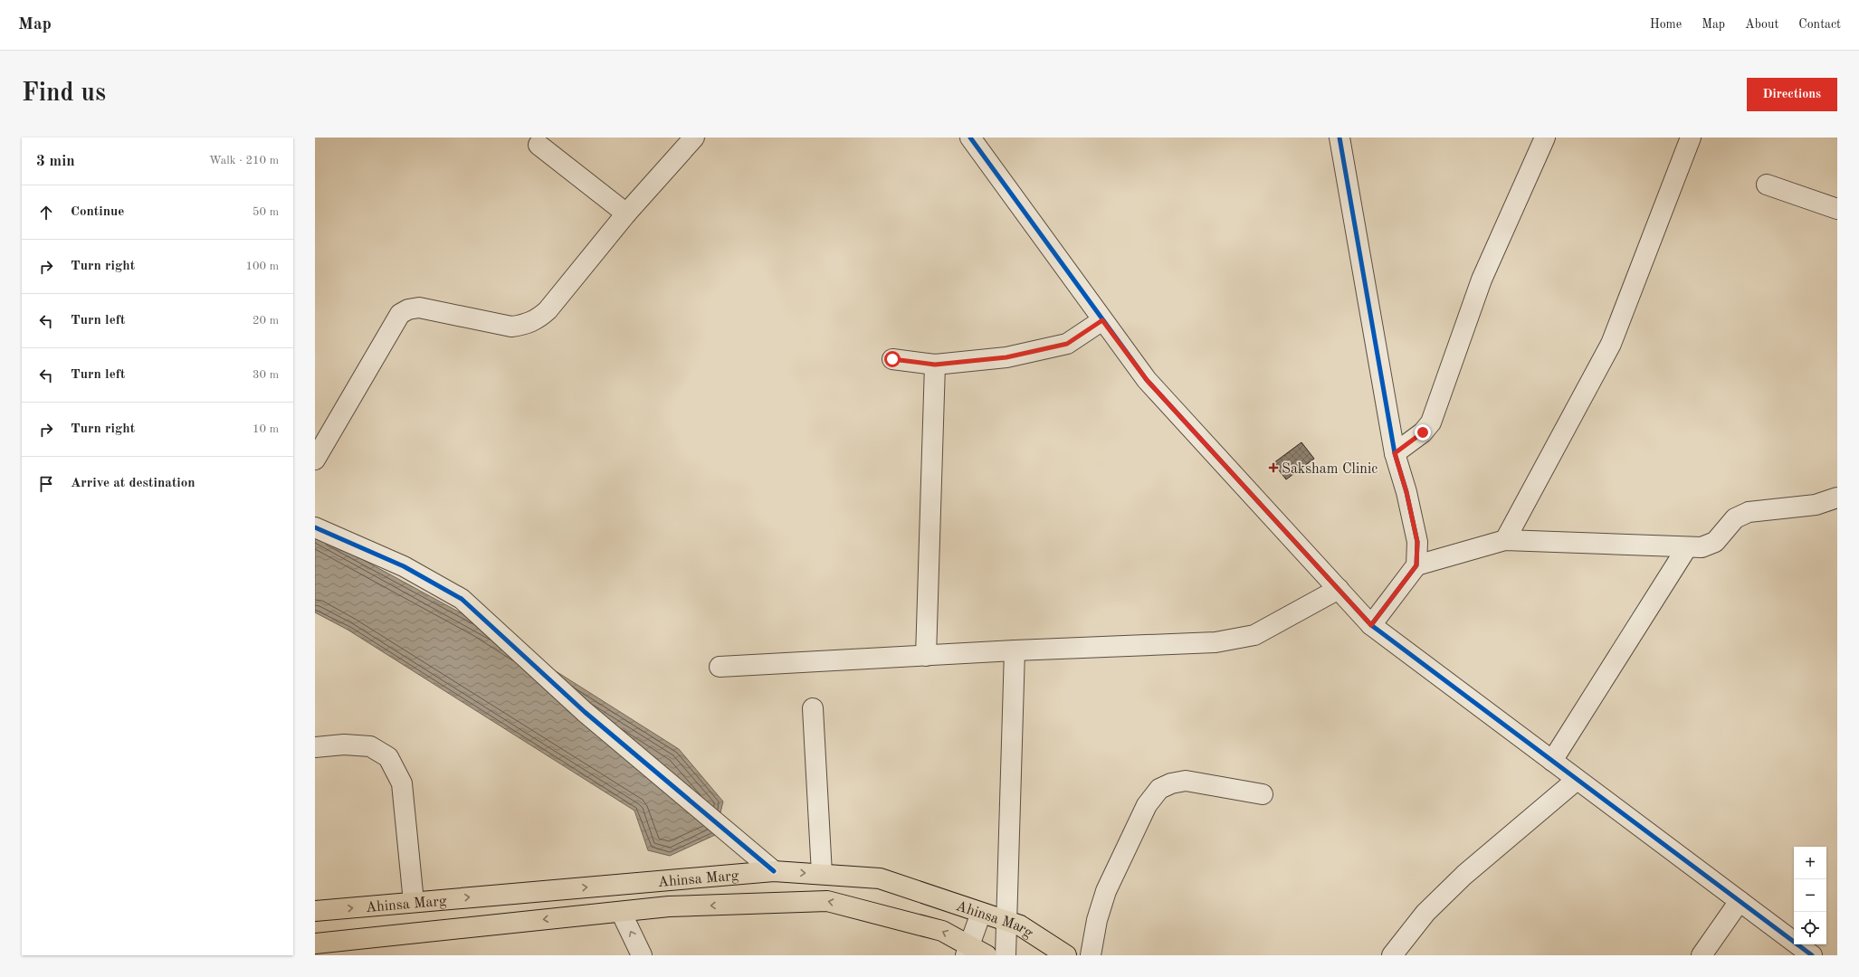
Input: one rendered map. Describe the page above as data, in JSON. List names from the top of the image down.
{
  "streets": {
    "highway": ["Ahinsa Marg"]
  },
  "places": {
    "health": ["Saksham Clinic"]
  },
  "page": {
    "header": "Map",
    "nav": [
      "Home",
      "Map",
      "About",
      "Contact"
    ],
    "buttons": "Directions",
    "title": "Find us",
    "heading": ["3 min", "Walk · 210 m"],
    "list": [
      ["Continue", "50 m"],
      ["Turn right", "100 m"],
      ["Turn left", "20 m"],
      ["Turn left", "30 m"],
      ["Turn right", "10 m"],
      "Arrive at destination"
    ],
    "map_buttons": ["+", "−"]
  }
}
